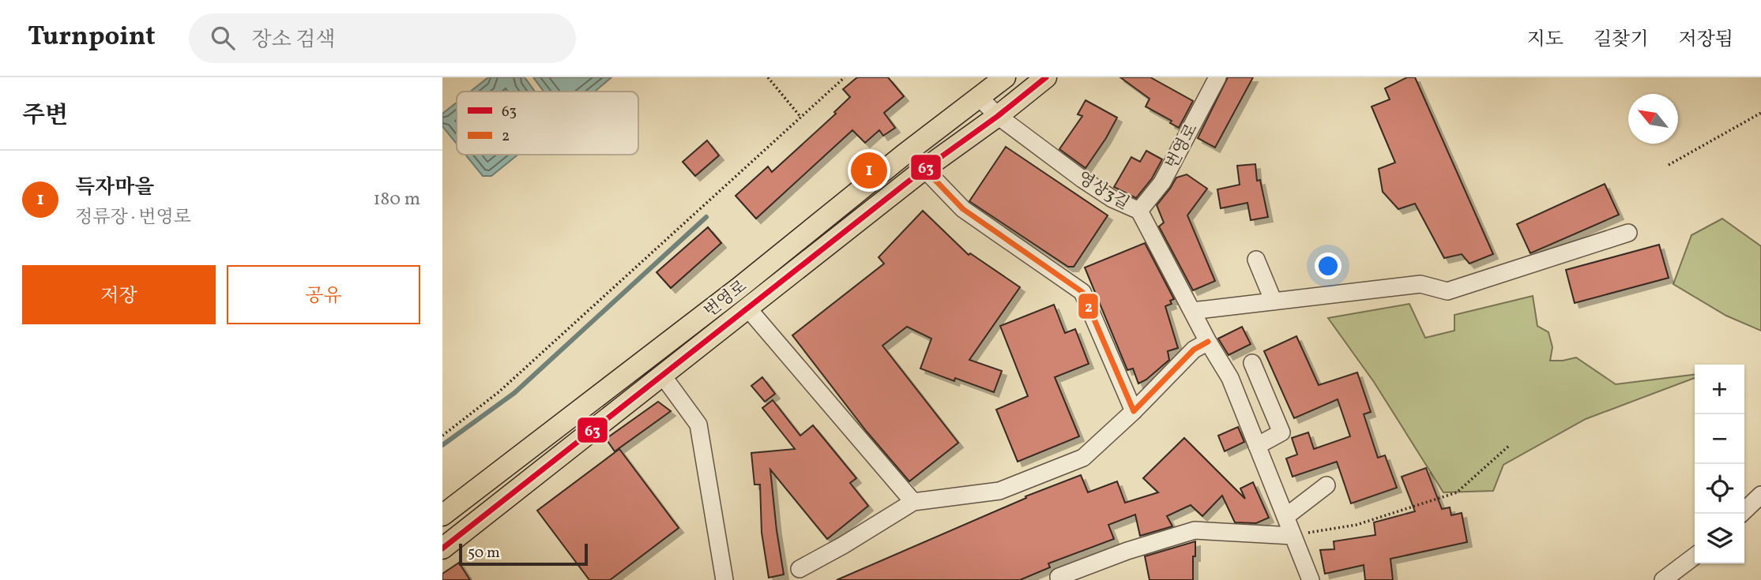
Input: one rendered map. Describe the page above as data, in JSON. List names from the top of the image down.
{
  "streets": {
    "main road": ["번영로"],
    "street": ["영상3길"]
  },
  "crossings": [
    ["번영로", "영상3길"]
  ],
  "lines": ["transit line 63", "transit line 2"],
  "legend": ["63", "2"],
  "scale_bar": "50 m",
  "north": "top left",
  "page": {
    "header": "Turnpoint",
    "search": "장소 검색",
    "nav": ["지도", "길찾기", "저장됨"],
    "heading": "주변",
    "list": [
      {
        "mark": "1",
        "name": "득자마을",
        "note": "정류장 · 번영로",
        "value": "180 m"
      }
    ],
    "pins": "1",
    "buttons": ["저장", "공유"],
    "map_buttons": ["+", "−"],
    "scale": "50 m"
  }
}
